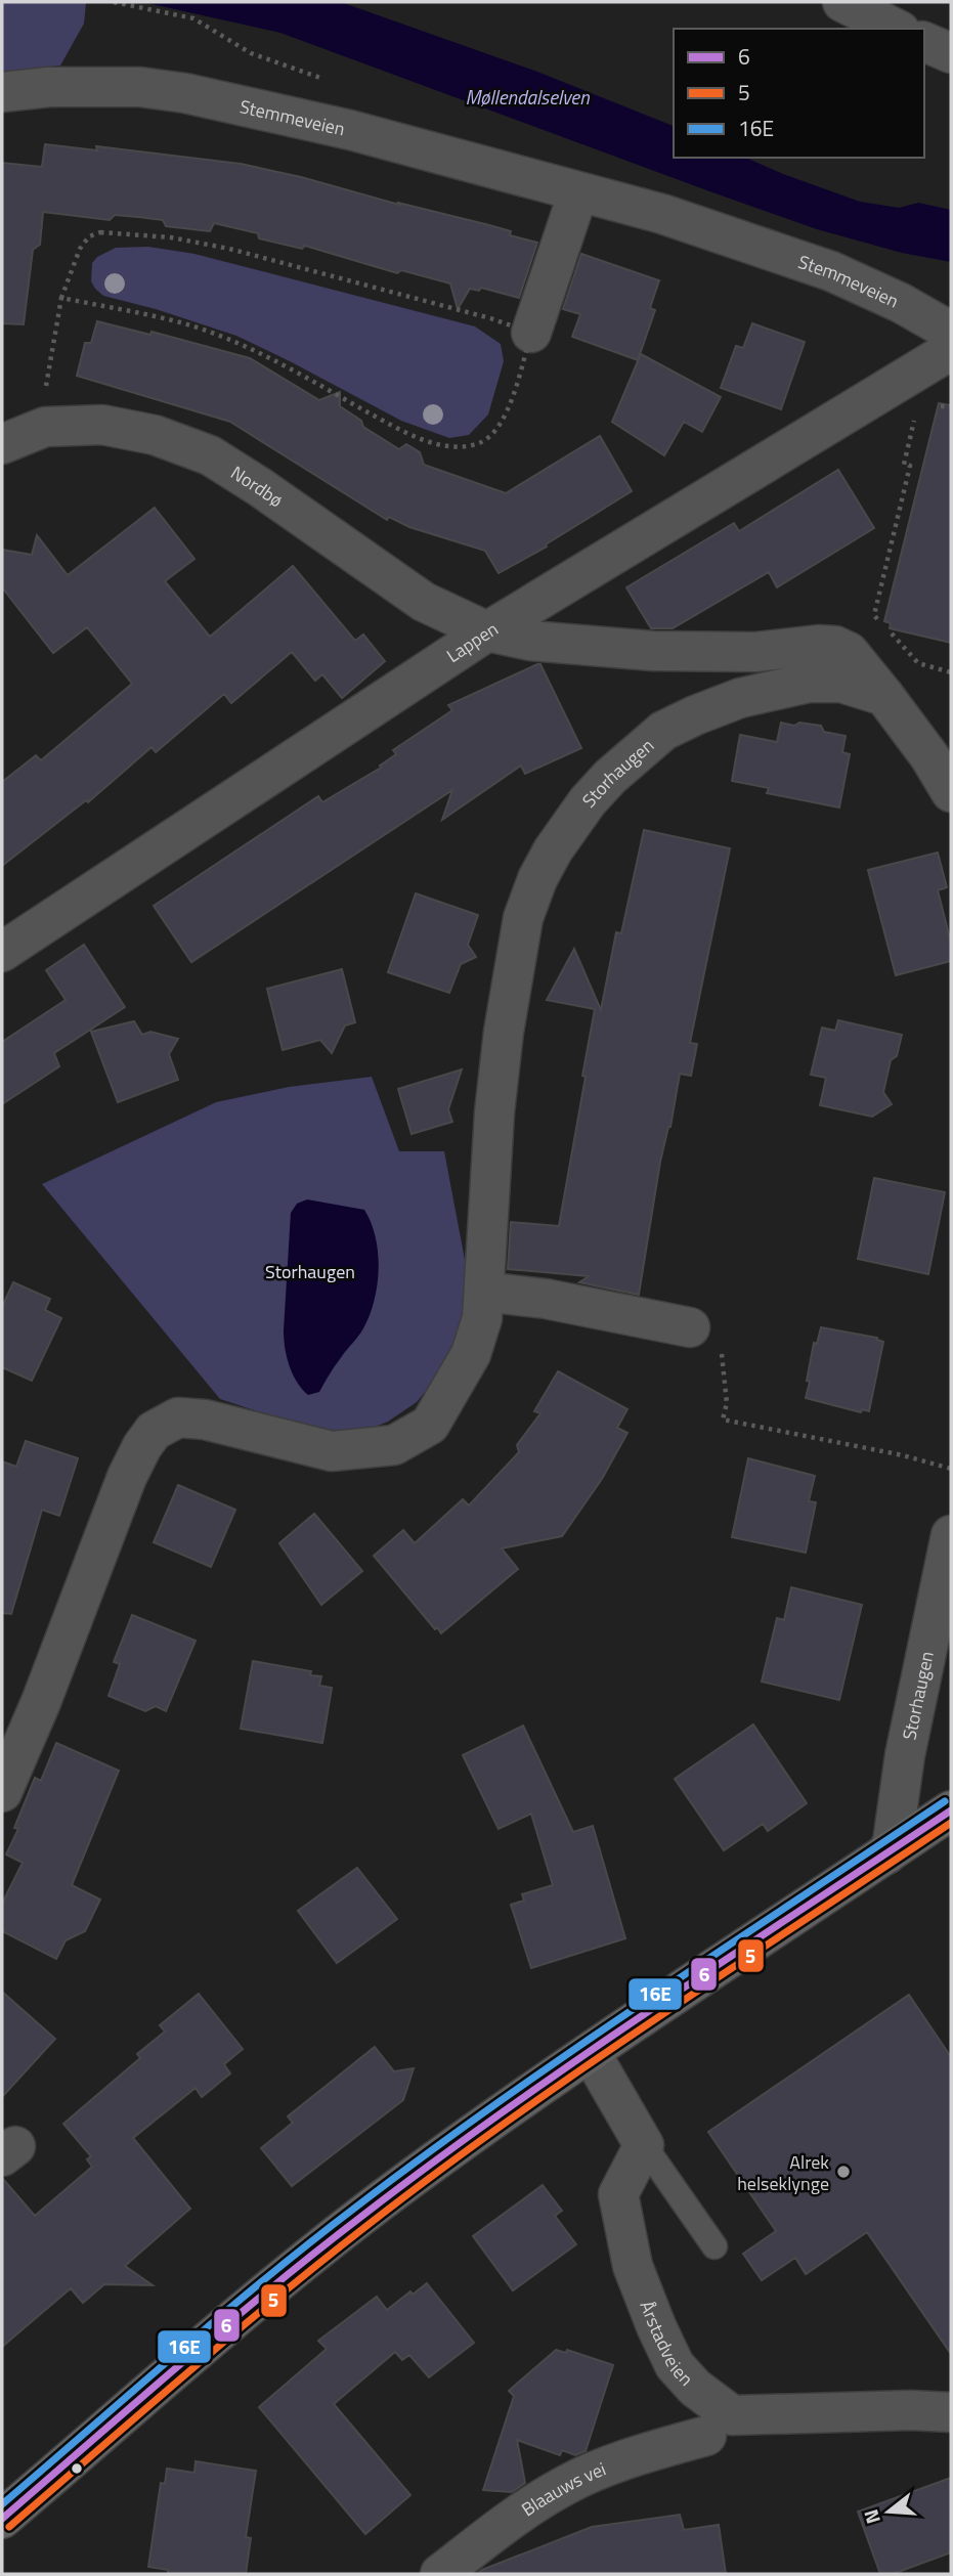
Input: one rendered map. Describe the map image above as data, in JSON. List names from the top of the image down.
{
  "streets": {
    "street": [
      "Stemmeveien",
      "Nordbø",
      "Lappen",
      "Storhaugen",
      "Årstadveien",
      "Blaauws vei"
    ]
  },
  "crossings": [
    ["Nordbø", "Lappen"]
  ],
  "water": ["Møllendalselven"],
  "parks": ["Storhaugen"],
  "places": ["Alrek helseklynge"],
  "lines": ["transit line 16E", "transit line 6", "transit line 5"],
  "legend": ["6", "5", "16E"],
  "north": "left"
}
